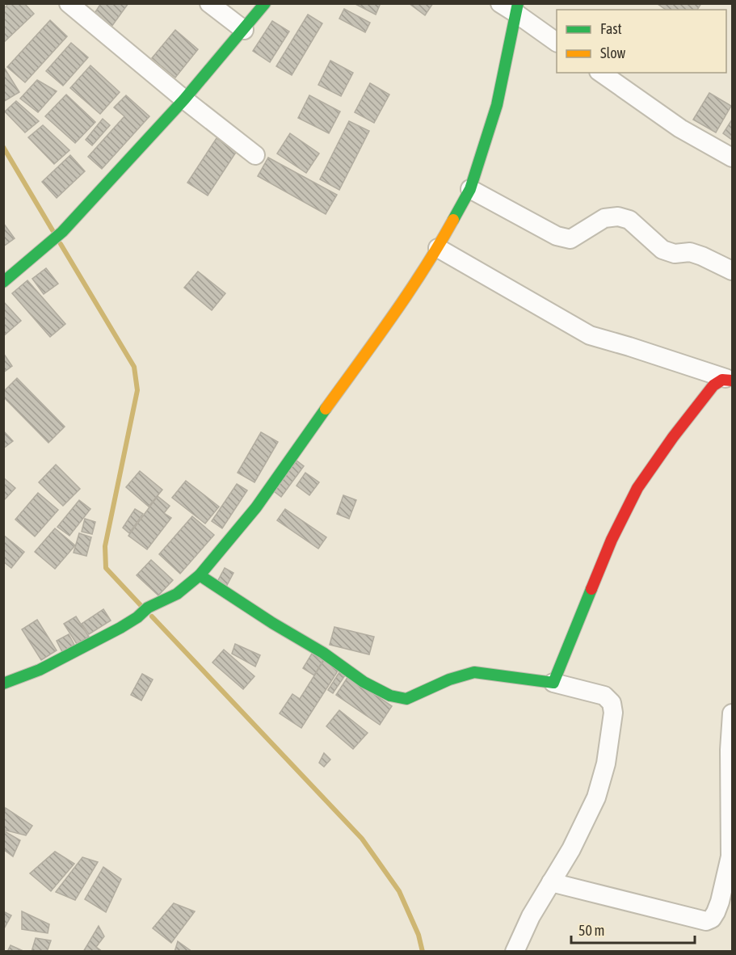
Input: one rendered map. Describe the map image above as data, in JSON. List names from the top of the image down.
{
  "legend": ["Fast", "Slow"],
  "scale_bar": "50 m"
}
